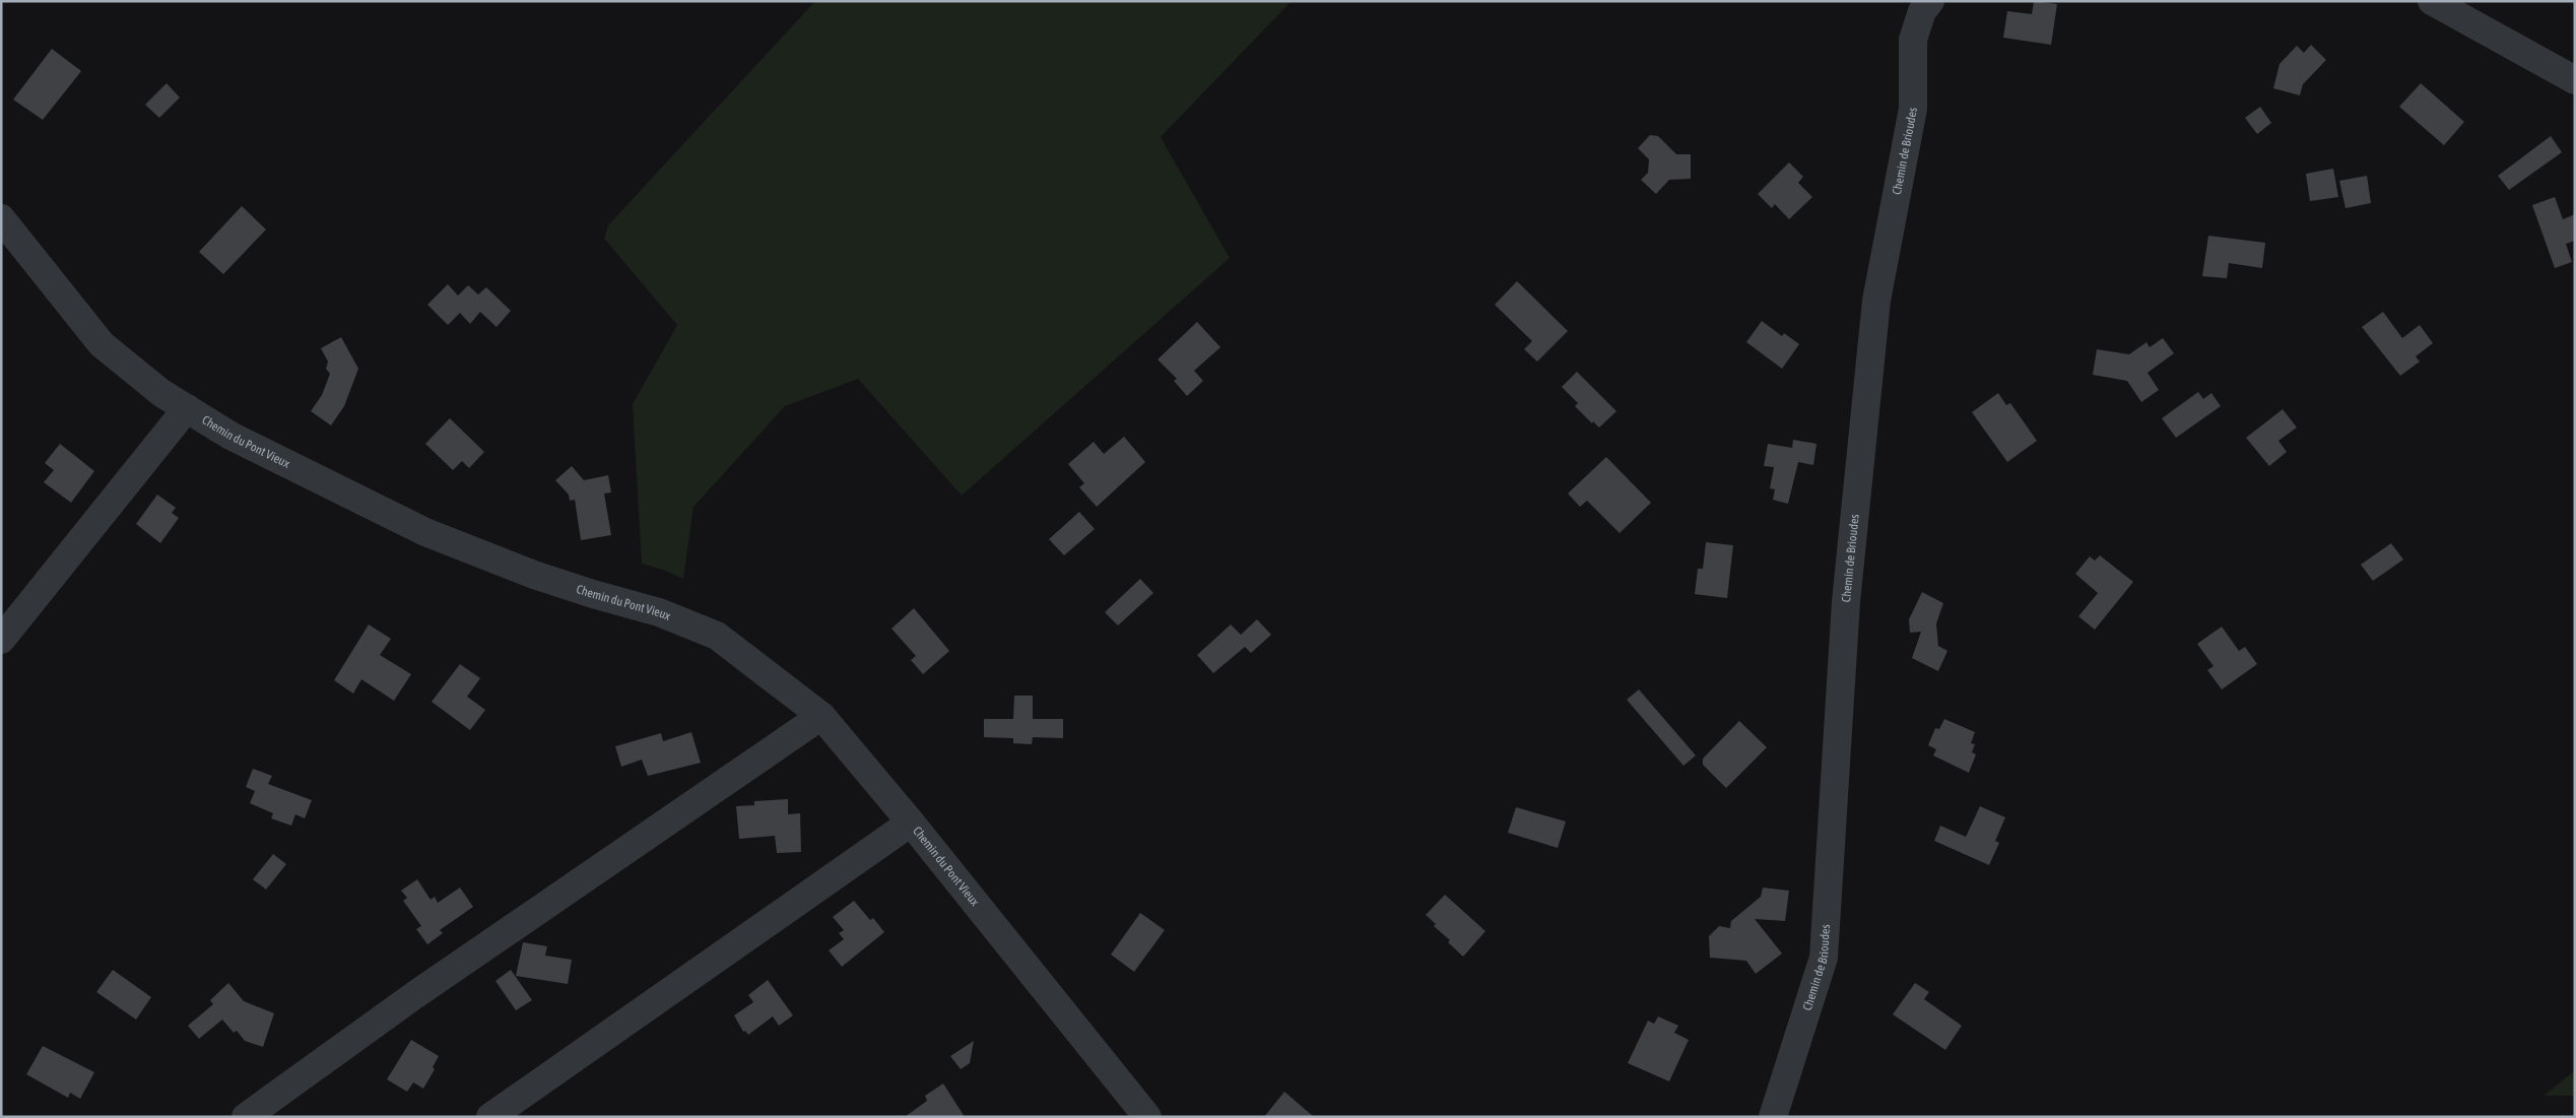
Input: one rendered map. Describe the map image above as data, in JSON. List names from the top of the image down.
{
  "streets": {
    "street": ["Chemin de Brioudes", "Chemin du Pont Vieux"]
  }
}
